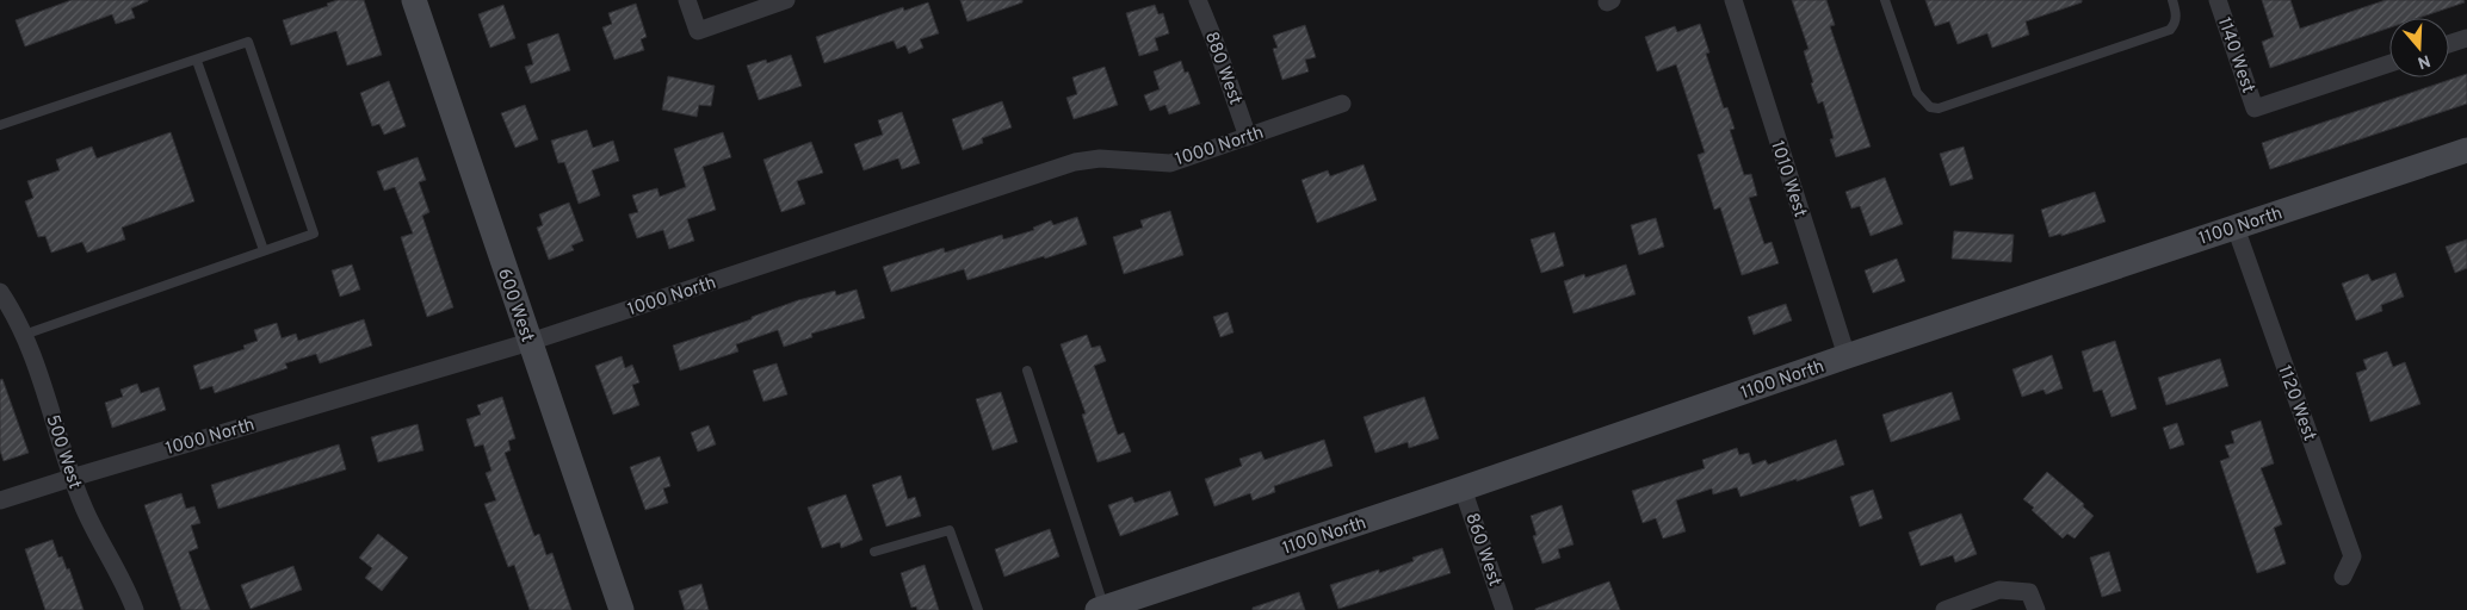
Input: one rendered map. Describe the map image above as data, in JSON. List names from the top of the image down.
{
  "streets": {
    "main road": ["1100 North", "600 West"],
    "street": [
      "1140 West",
      "880 West",
      "1000 North",
      "1010 West",
      "1120 West",
      "500 West",
      "860 West"
    ]
  },
  "crossings": [
    ["880 West", "1000 North"],
    ["1000 North", "600 West"],
    ["1000 North", "500 West"],
    ["1010 West", "1100 North"],
    ["1100 North", "1120 West"],
    ["1100 North", "860 West"]
  ],
  "north": "bottom"
}
